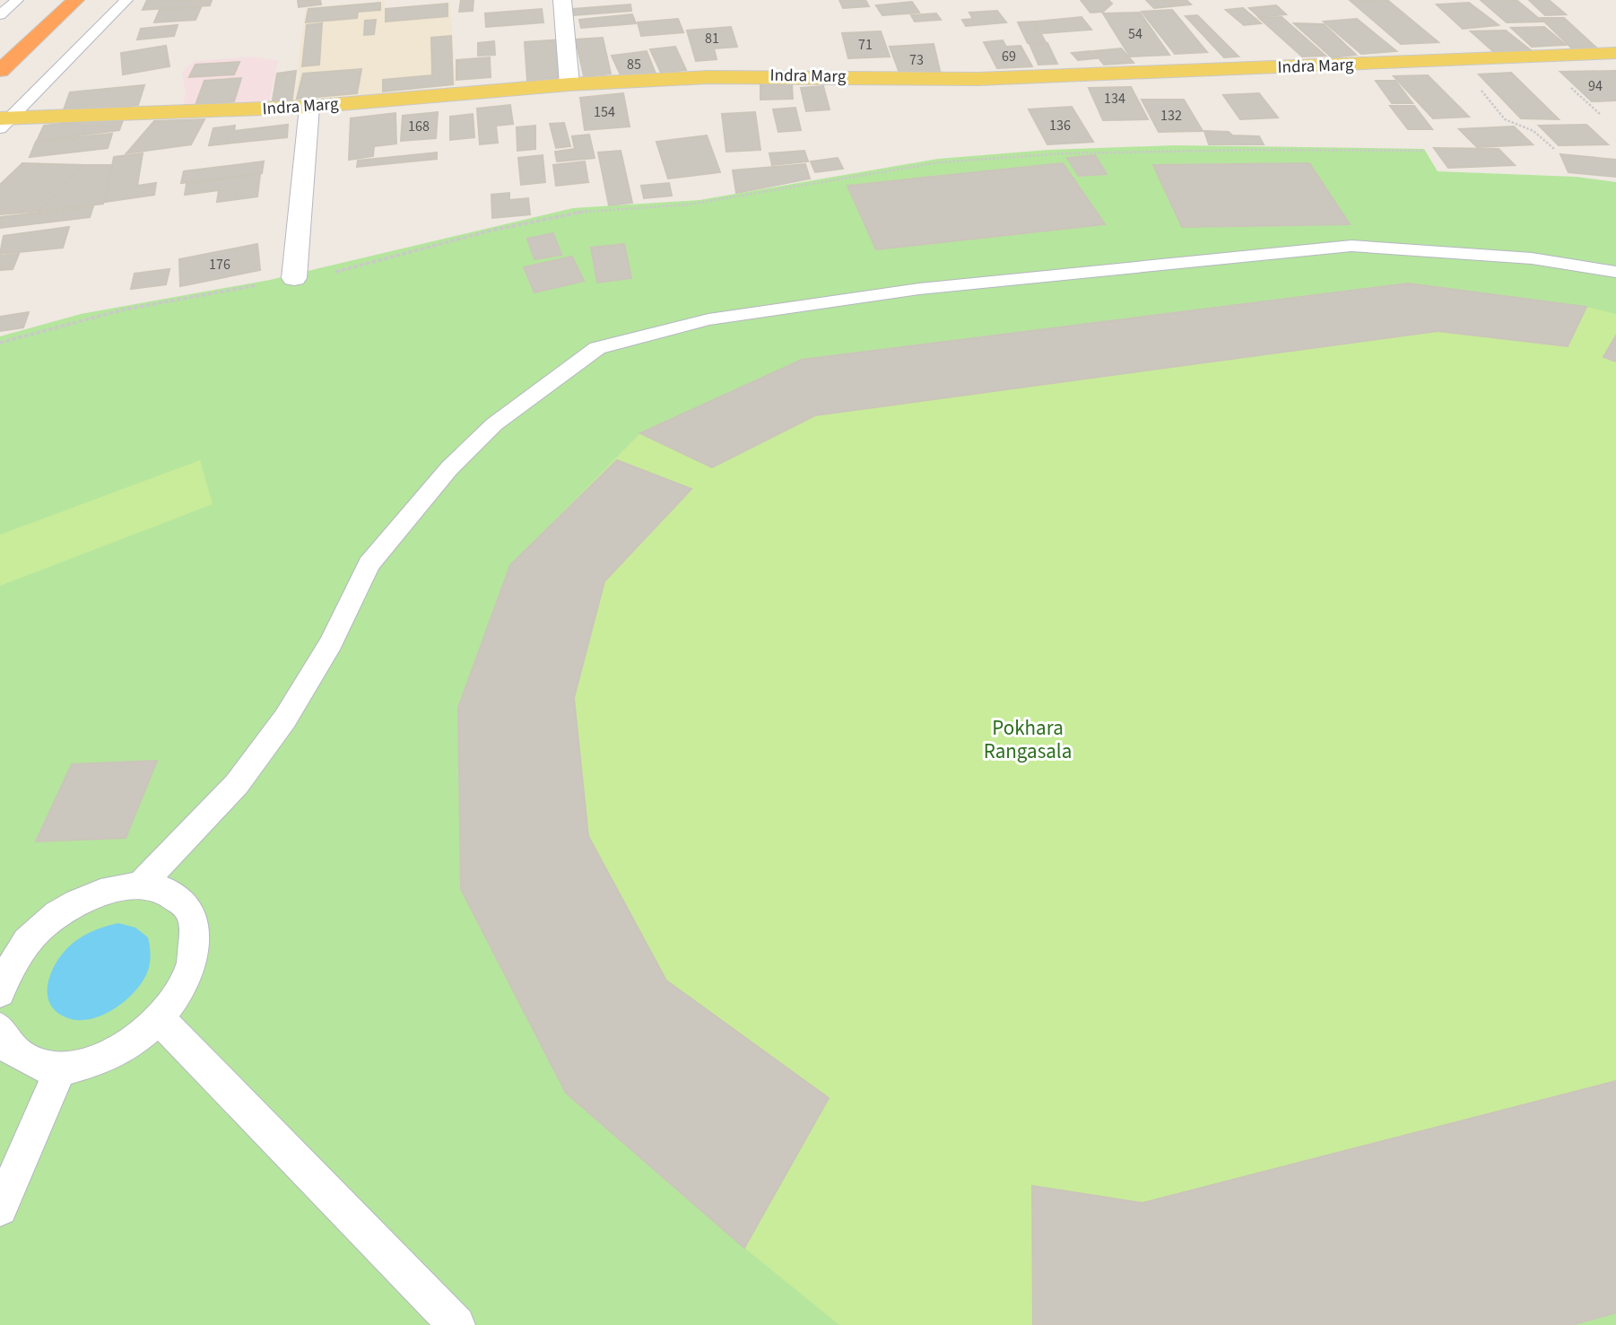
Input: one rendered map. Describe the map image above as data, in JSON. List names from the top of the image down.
{
  "streets": {
    "main road": ["Indra Marg"]
  },
  "parks": ["Pokhara Rangasala"],
  "house_numbers": [
    "54",
    "81",
    "71",
    "69",
    "73",
    "85",
    "94",
    "134",
    "154",
    "132",
    "136",
    "168",
    "176"
  ]
}
